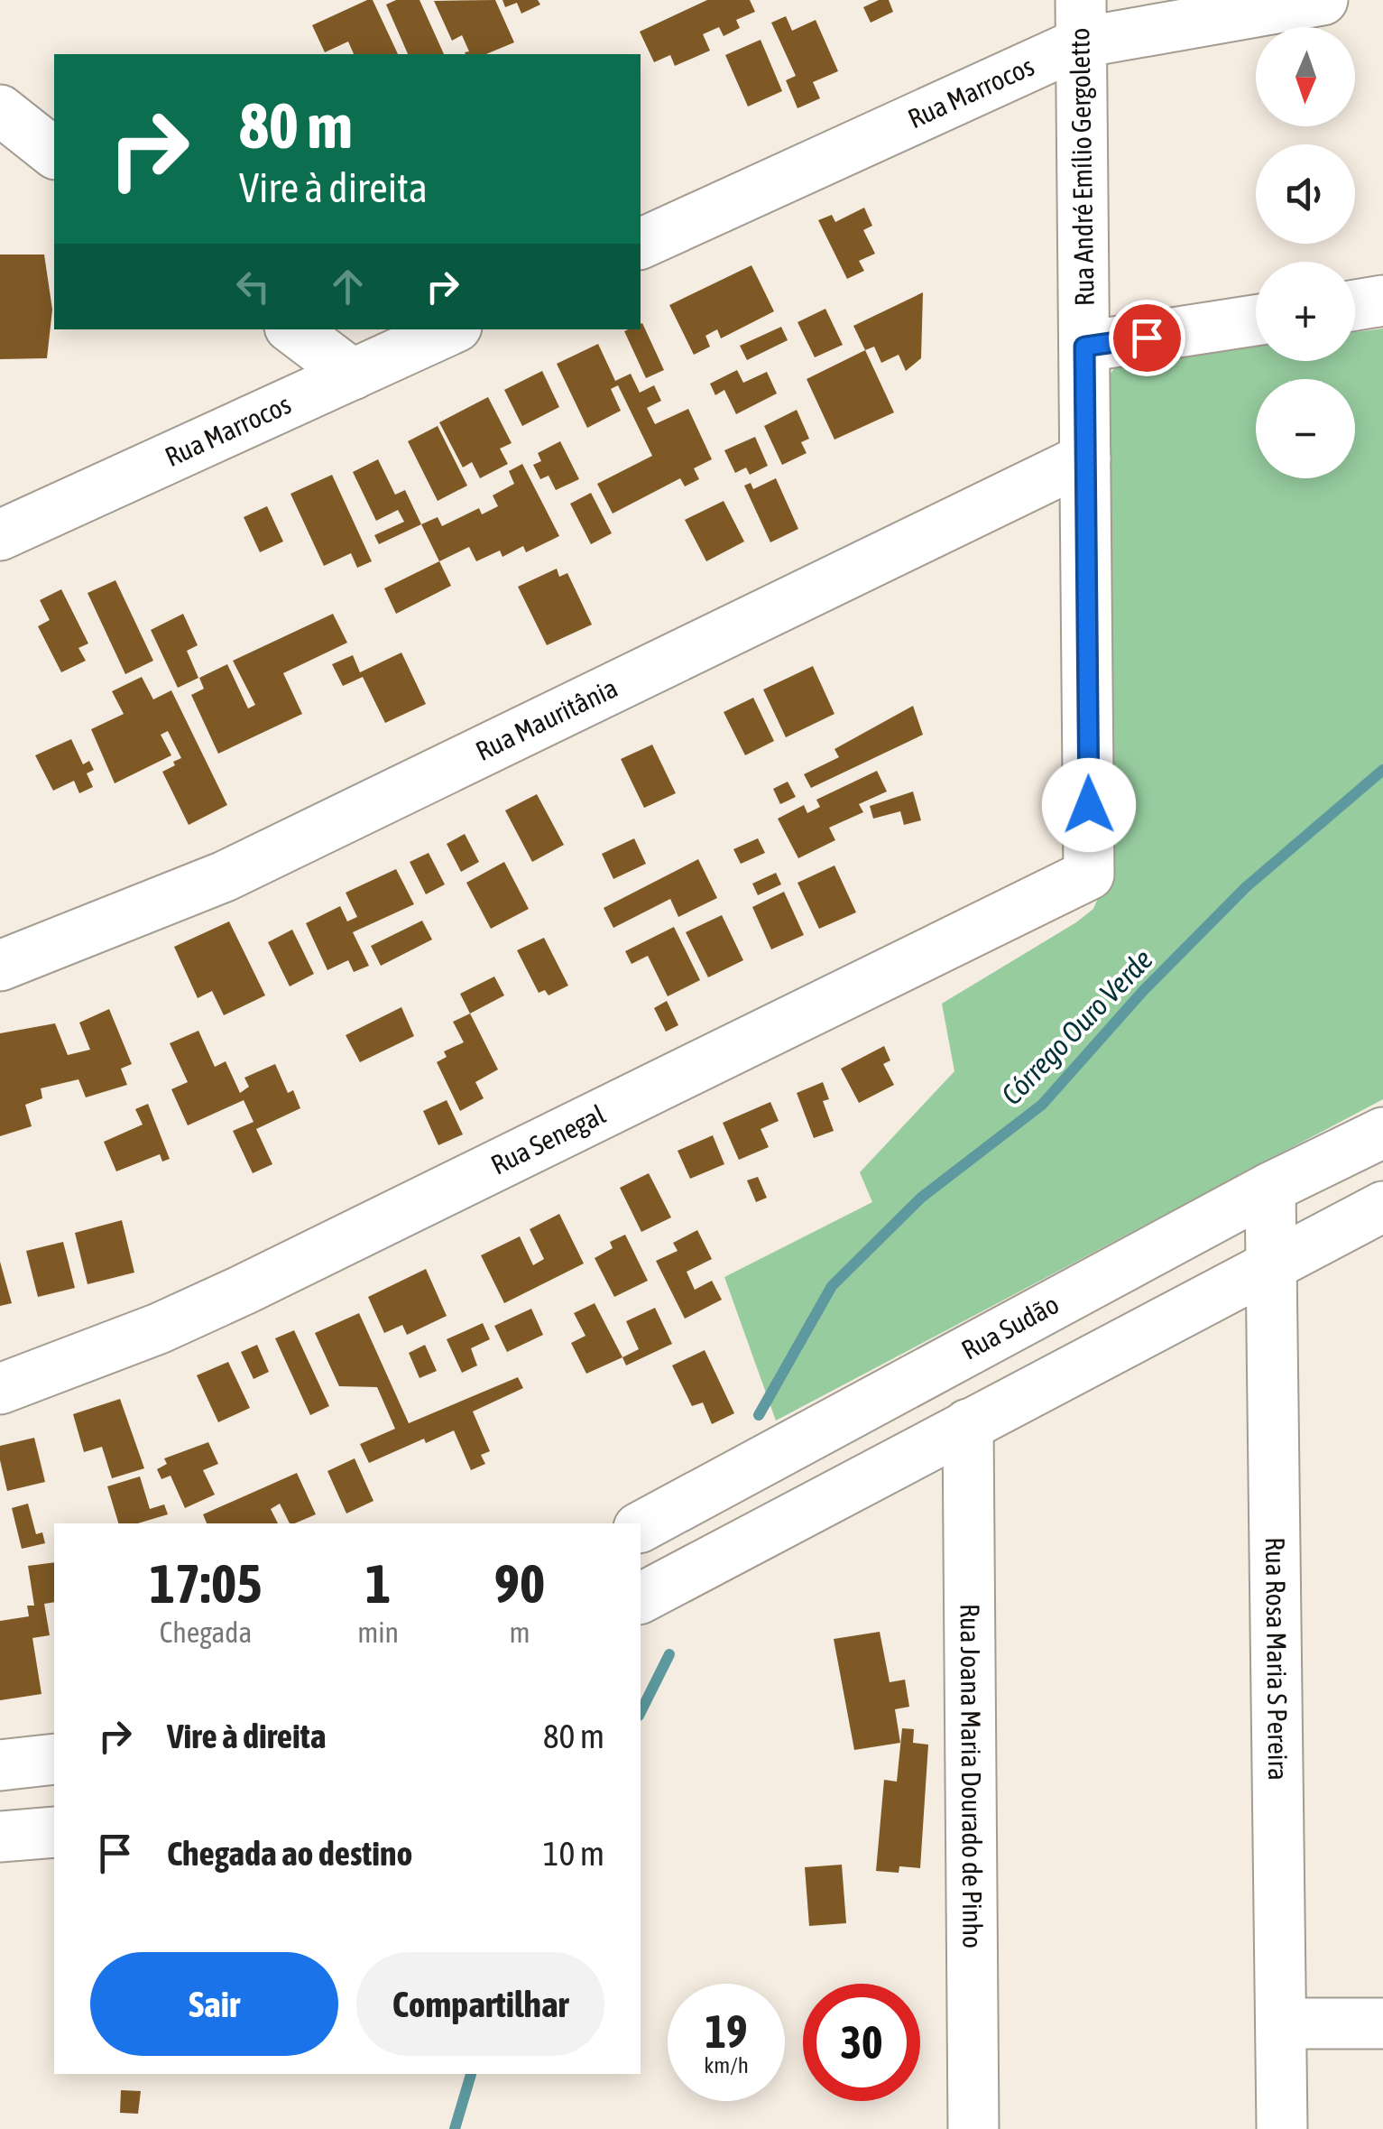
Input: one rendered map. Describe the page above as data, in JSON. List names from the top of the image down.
{
  "streets": {
    "street": [
      "Rua Marrocos",
      "Rua André Emílio Gergoletto",
      "Rua Mauritânia",
      "Rua Senegal",
      "Rua Sudão",
      "Rua Rosa Maria S Pereira",
      "Rua Joana Maria Dourado de Pinho"
    ]
  },
  "crossings": [
    ["Rua Marrocos", "Rua André Emílio Gergoletto"],
    ["Rua André Emílio Gergoletto", "Rua Mauritânia"],
    ["Rua André Emílio Gergoletto", "Rua Senegal"],
    ["Rua Sudão", "Rua Rosa Maria S Pereira"]
  ],
  "water": ["Córrego Ouro Verde"],
  "north": "bottom",
  "page": {
    "map_buttons": ["+", "−"],
    "turn": ["80 m", "Vire à direita"],
    "eta": [
      "17:05",
      "Chegada",
      "1",
      "min",
      "90",
      "m"
    ],
    "list": [
      {
        "name": "Vire à direita",
        "value": "80 m"
      },
      {
        "name": "Chegada ao destino",
        "value": "10 m"
      }
    ],
    "buttons": ["Sair", "Compartilhar"],
    "speed": "19 km/h",
    "limit": "30"
  }
}
